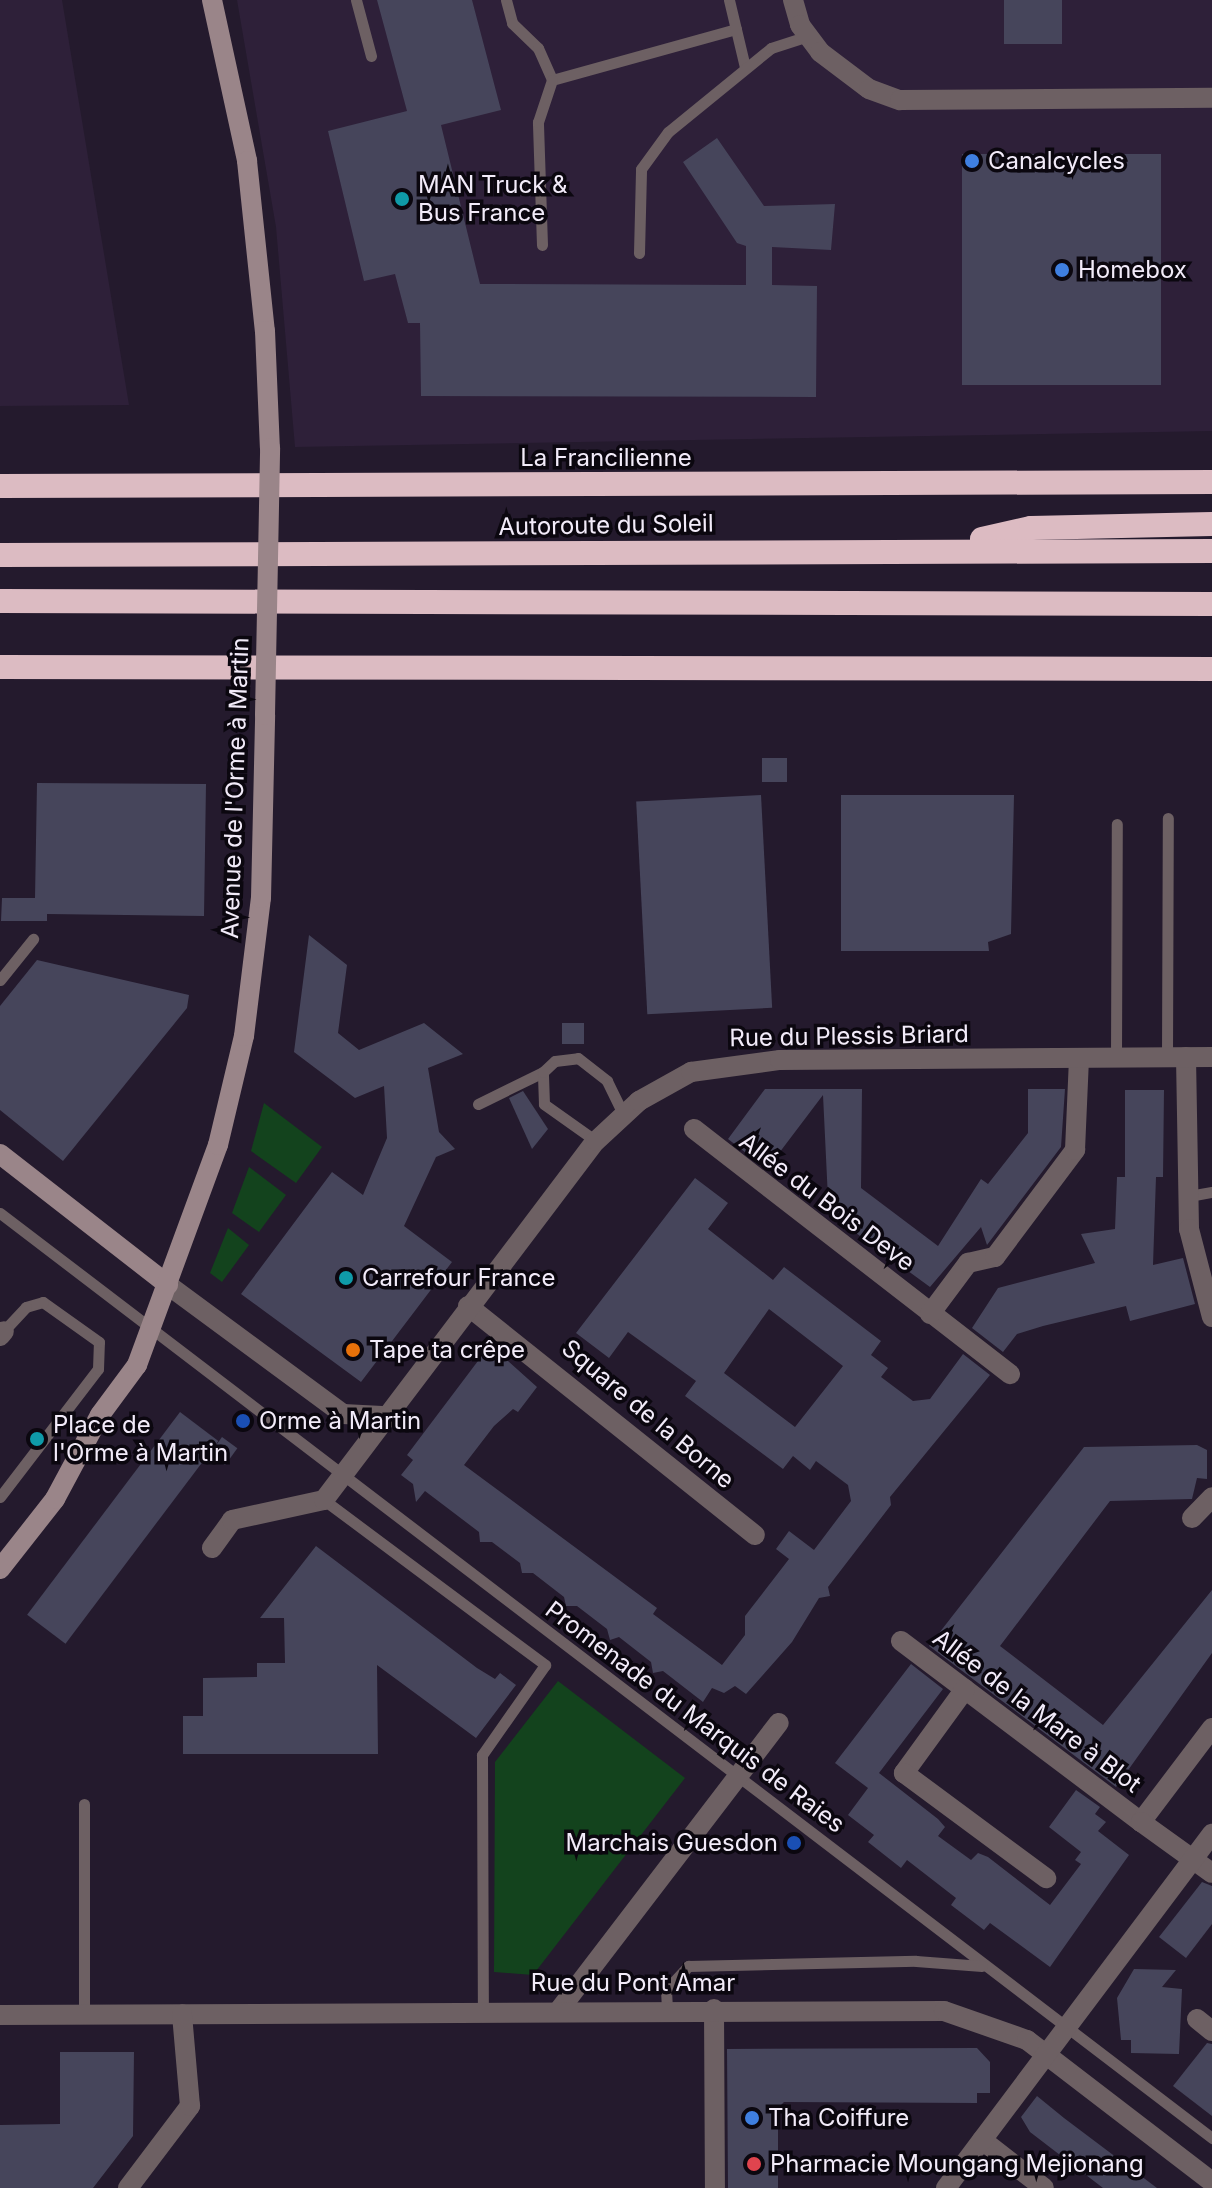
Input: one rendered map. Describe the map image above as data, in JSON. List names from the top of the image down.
{
  "streets": {
    "highway": ["La Francilienne", "Autoroute du Soleil"],
    "main road": ["Avenue de l'Orme à Martin"],
    "street": [
      "Rue du Plessis Briard",
      "Allée du Bois Deve",
      "Square de la Borne",
      "Allée de la Mare à Blot",
      "Rue du Pont Amar"
    ],
    "lane": ["Promenade du Marquis de Raies"]
  },
  "crossings": [
    ["Avenue de l'Orme à Martin", "Promenade du Marquis de Raies"],
    ["Rue du Plessis Briard", "Square de la Borne"],
    ["Rue du Plessis Briard", "Promenade du Marquis de Raies"]
  ],
  "places": [
    "Canalcycles",
    "MAN Truck & Bus France",
    "Homebox",
    "Carrefour France",
    "Tape ta crêpe",
    "Orme à Martin",
    "Place de l'Orme à Martin",
    "Marchais Guesdon",
    "Tha Coiffure",
    "Pharmacie Moungang Mejionang"
  ]
}
